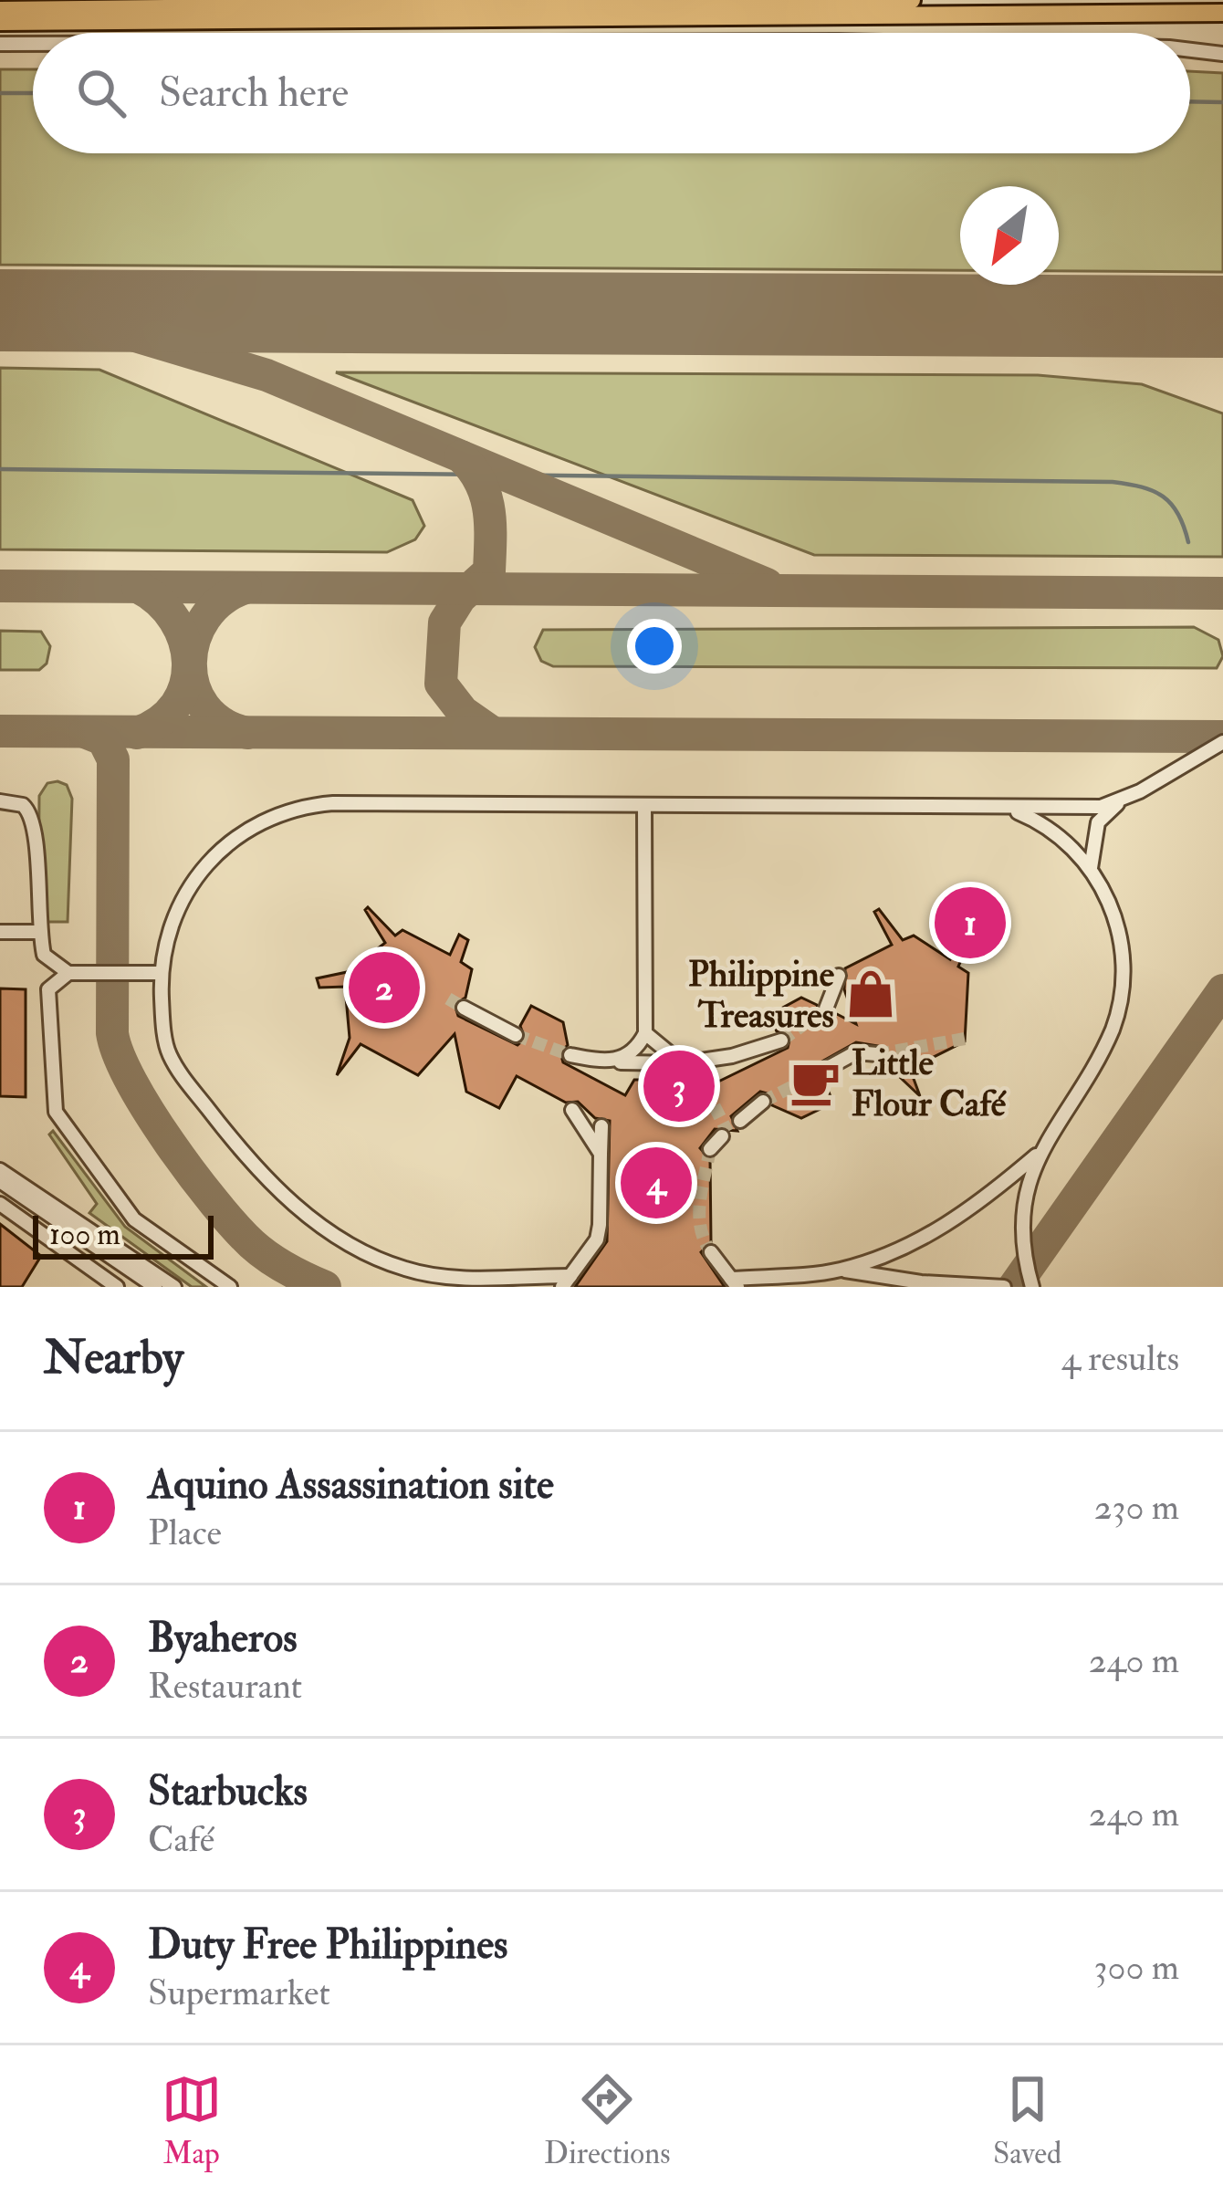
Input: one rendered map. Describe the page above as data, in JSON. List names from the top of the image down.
{
  "places": {
    "shop": ["Philippine Treasures"],
    "cafe": ["Little Flour Café"]
  },
  "scale_bar": "100 m",
  "north": "bottom left",
  "page": {
    "search": "Search here",
    "pins": [
      "1",
      "2",
      "3",
      "4"
    ],
    "scale": "100 m",
    "heading": ["Nearby", "4 results"],
    "list": [
      {
        "mark": "1",
        "name": "Aquino Assassination site",
        "note": "Place",
        "value": "230 m"
      },
      {
        "mark": "2",
        "name": "Byaheros",
        "note": "Restaurant",
        "value": "240 m"
      },
      {
        "mark": "3",
        "name": "Starbucks",
        "note": "Café",
        "value": "240 m"
      },
      {
        "mark": "4",
        "name": "Duty Free Philippines",
        "note": "Supermarket",
        "value": "300 m"
      }
    ],
    "nav": ["Map", "Directions", "Saved"]
  }
}
